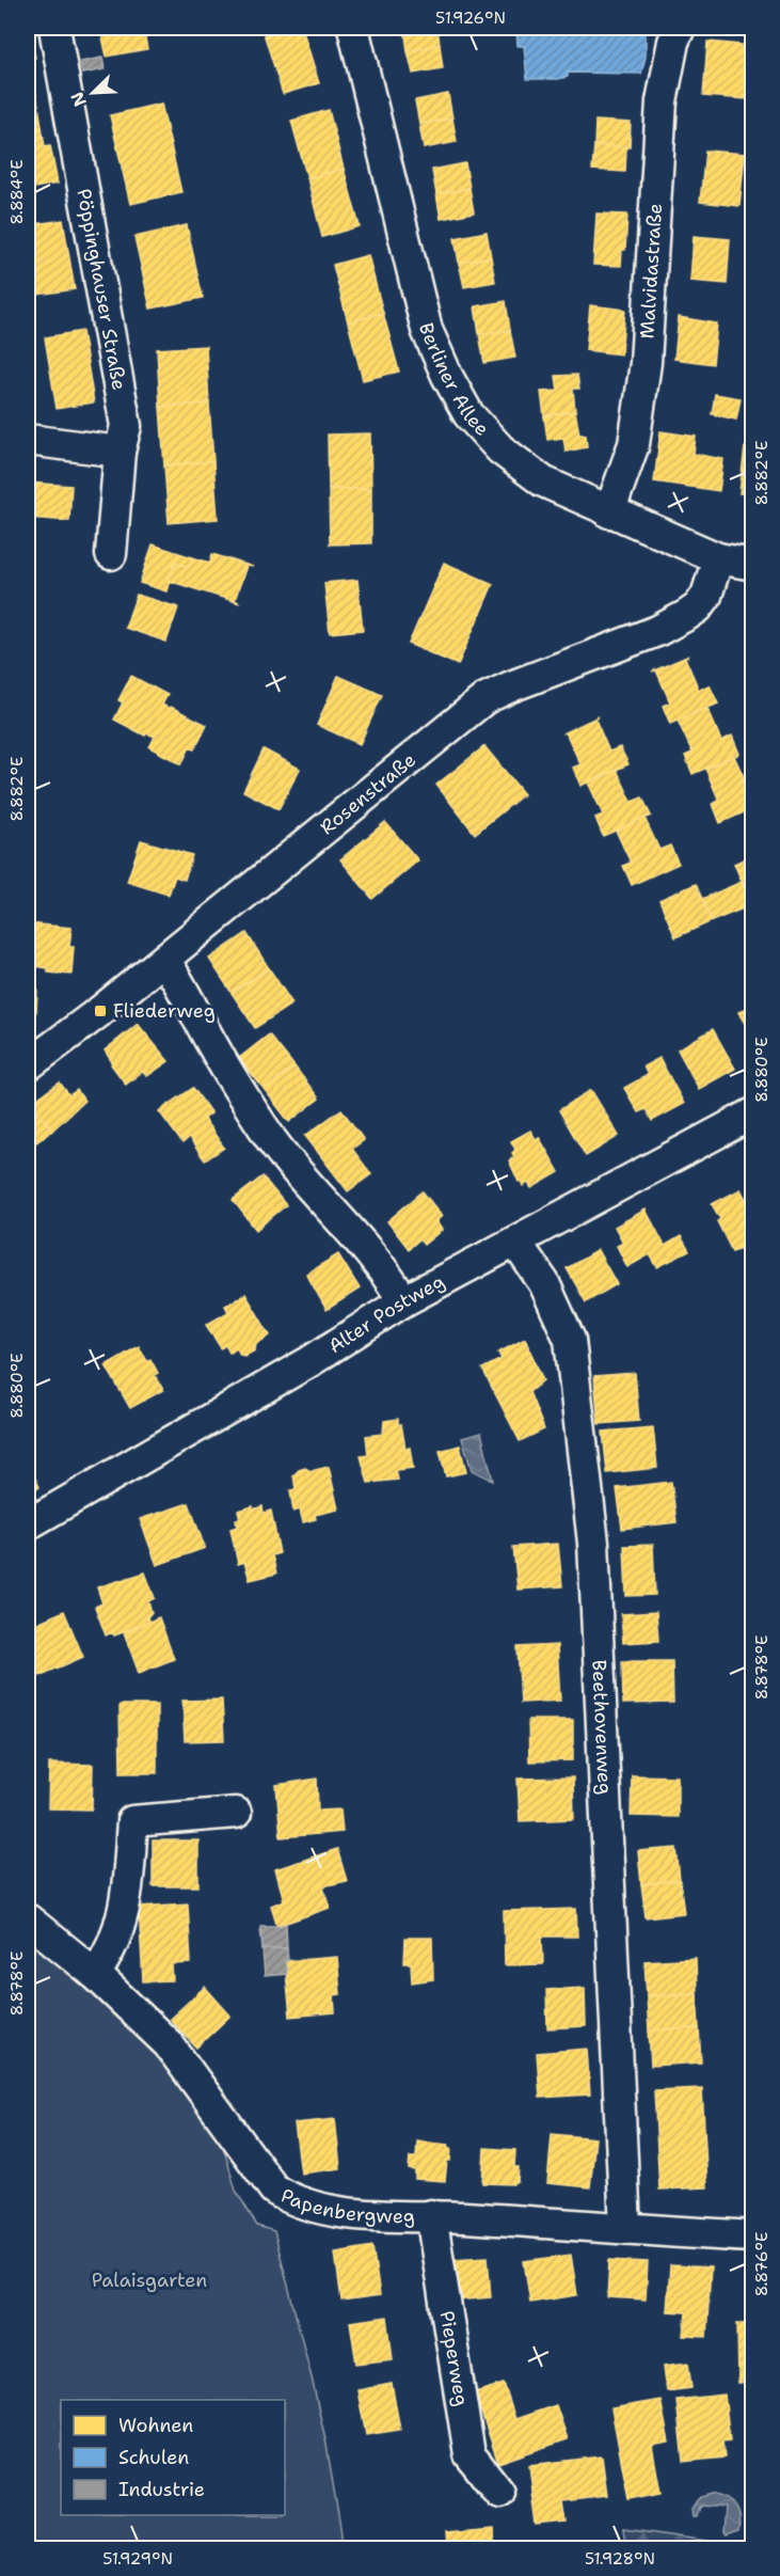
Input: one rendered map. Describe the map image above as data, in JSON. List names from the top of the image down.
{
  "streets": {
    "street": [
      "Malvidastraße",
      "Pöppinghauser Straße",
      "Berliner Allee",
      "Rosenstraße",
      "Alter Postweg",
      "Beethovenweg",
      "Papenbergweg",
      "Pieperweg"
    ]
  },
  "crossings": [
    ["Malvidastraße", "Berliner Allee"],
    ["Berliner Allee", "Rosenstraße"],
    ["Alter Postweg", "Beethovenweg"],
    ["Beethovenweg", "Papenbergweg"],
    ["Papenbergweg", "Pieperweg"]
  ],
  "parks": ["Palaisgarten"],
  "places": {
    "transit": ["Fliederweg"]
  },
  "legend": ["Wohnen", "Schulen", "Industrie"],
  "north": "bottom left",
  "coordinates": [
    "51.926°N",
    "8.884°E",
    "8.882°E",
    "8.880°E",
    "8.878°E",
    "8.876°E",
    "51.929°N",
    "51.928°N"
  ]
}
